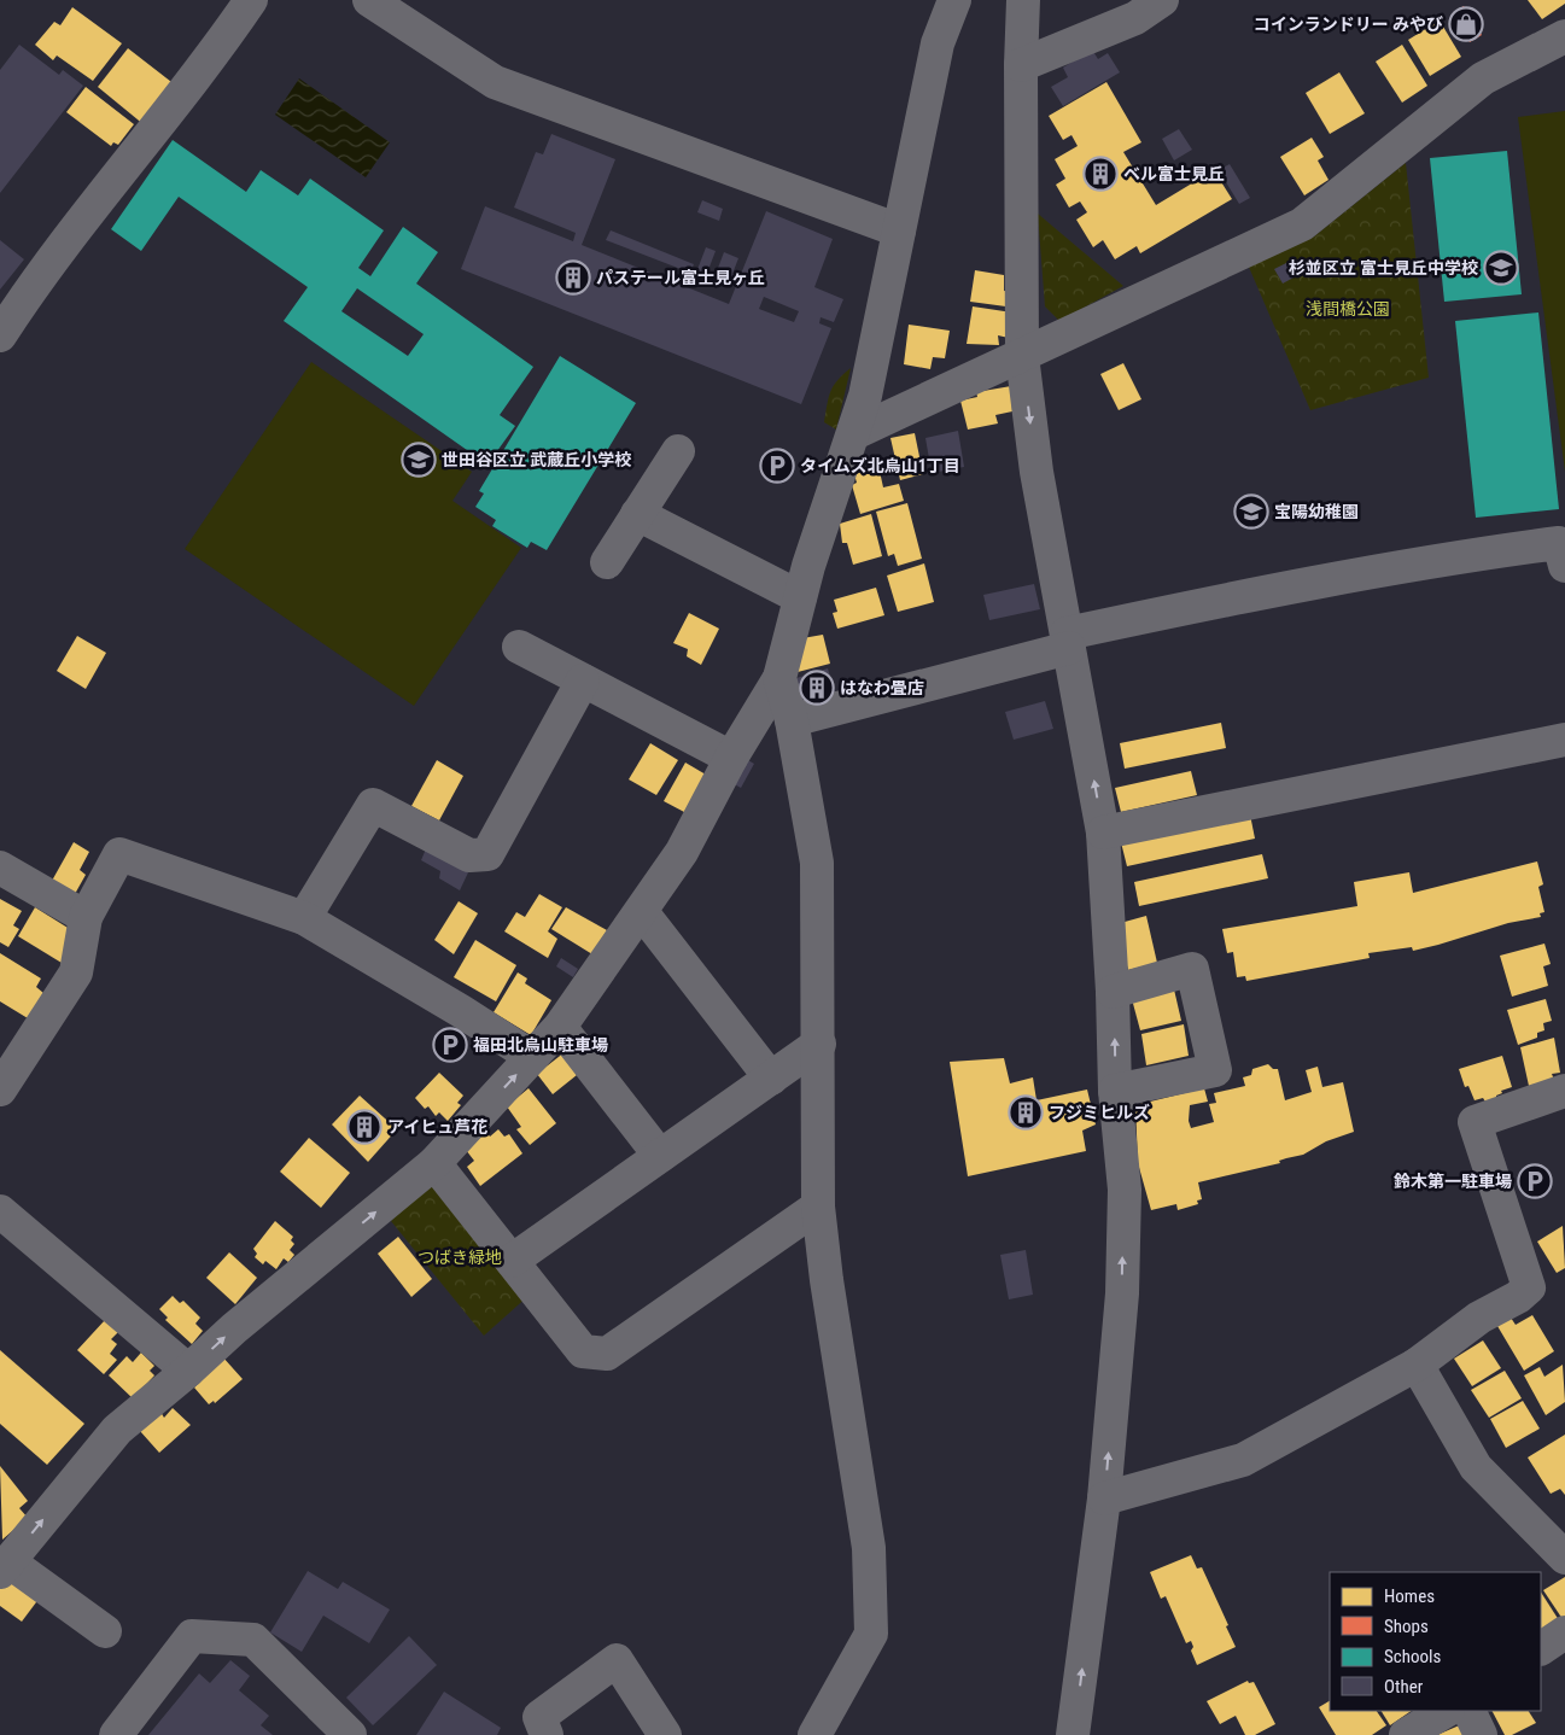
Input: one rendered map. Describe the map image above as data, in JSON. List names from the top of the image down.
{
  "parks": ["浅間橋公園", "つばき緑地"],
  "places": {
    "shop": ["コインランドリー みやび"],
    "building": [
      "ベル富士見丘",
      "パステール富士見ヶ丘",
      "はなわ畳店",
      "フジミヒルズ",
      "アイヒュ芦花"
    ],
    "school or university": ["杉並区立 富士見丘中学校", "世田谷区立 武蔵丘小学校", "宝陽幼稚園"],
    "parking": ["タイムズ北烏山1丁目", "福田北烏山駐車場", "鈴木第一駐車場"]
  },
  "legend": [
    "Homes",
    "Shops",
    "Schools",
    "Other"
  ]
}
